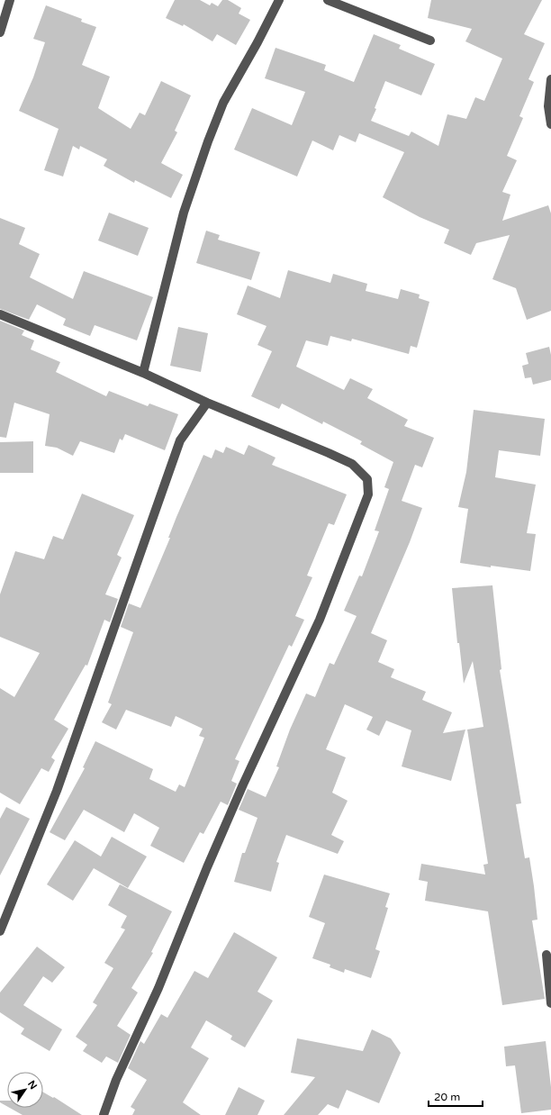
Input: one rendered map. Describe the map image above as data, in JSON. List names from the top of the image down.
{
  "scale_bar": "20 m",
  "north": "top right"
}
